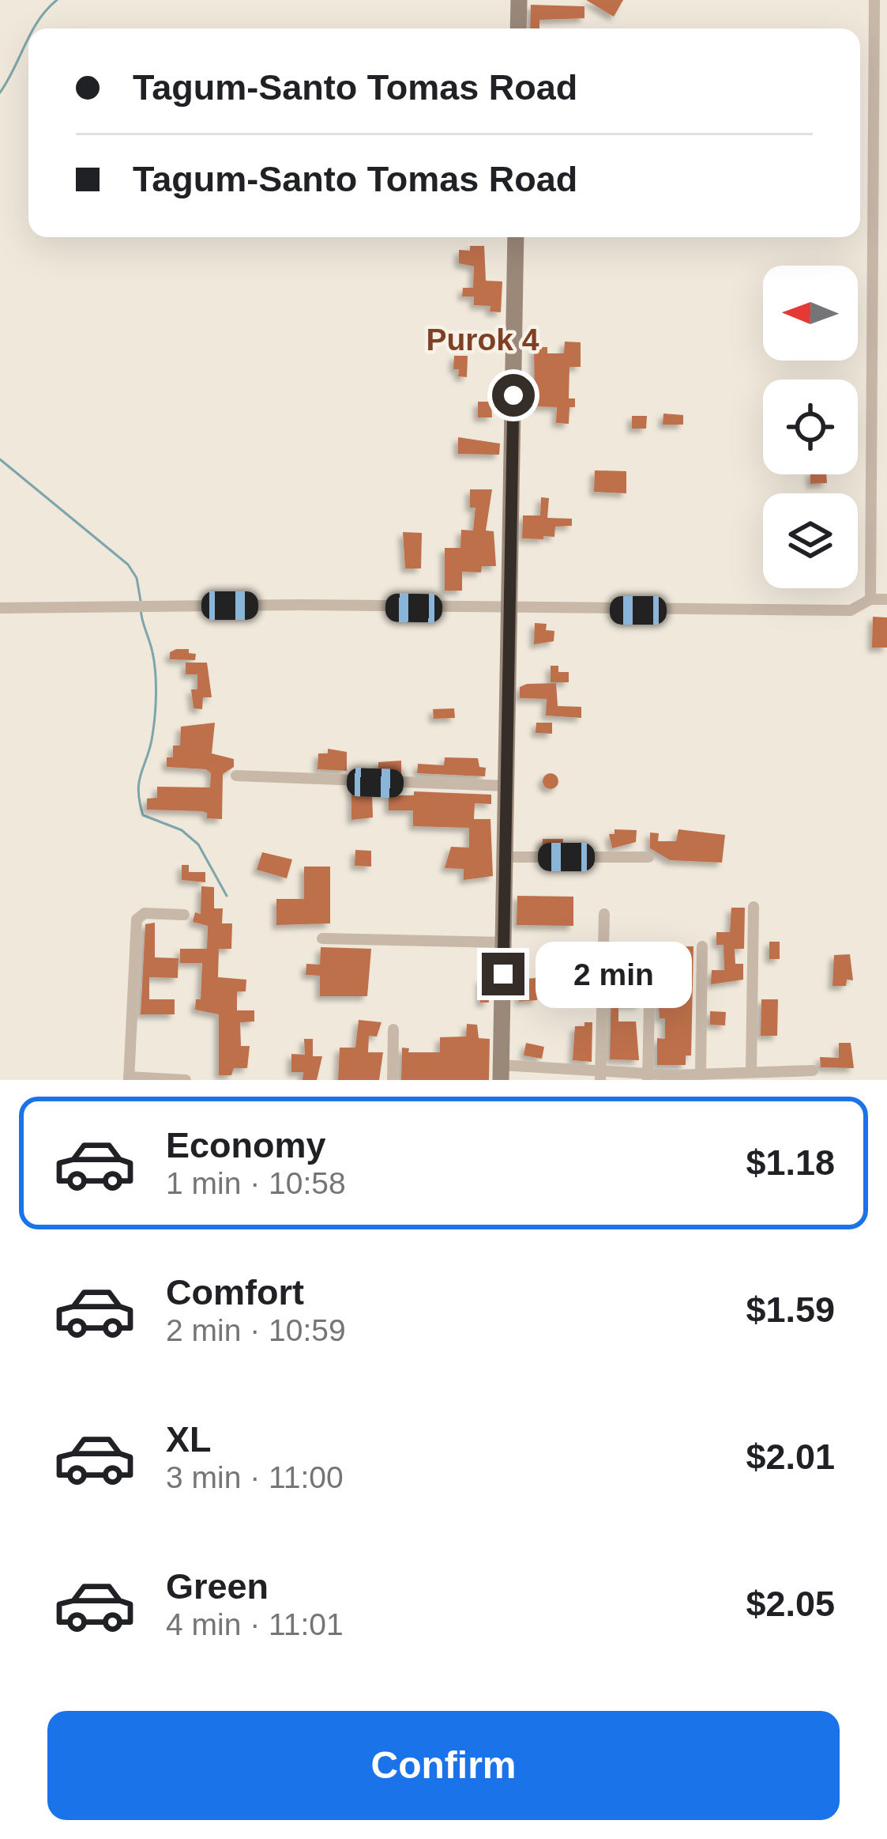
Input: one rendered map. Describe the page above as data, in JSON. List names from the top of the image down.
{
  "districts": ["Purok 4"],
  "north": "left",
  "page": {
    "banner": ["Tagum-Santo Tomas Road", "Tagum-Santo Tomas Road"],
    "bubble": "2 min",
    "list": [
      {
        "name": "Economy",
        "note": "1 min · 10:58",
        "value": "$1.18"
      },
      {
        "name": "Comfort",
        "note": "2 min · 10:59",
        "value": "$1.59"
      },
      {
        "name": "XL",
        "note": "3 min · 11:00",
        "value": "$2.01"
      },
      {
        "name": "Green",
        "note": "4 min · 11:01",
        "value": "$2.05"
      }
    ],
    "buttons": "Confirm"
  }
}
